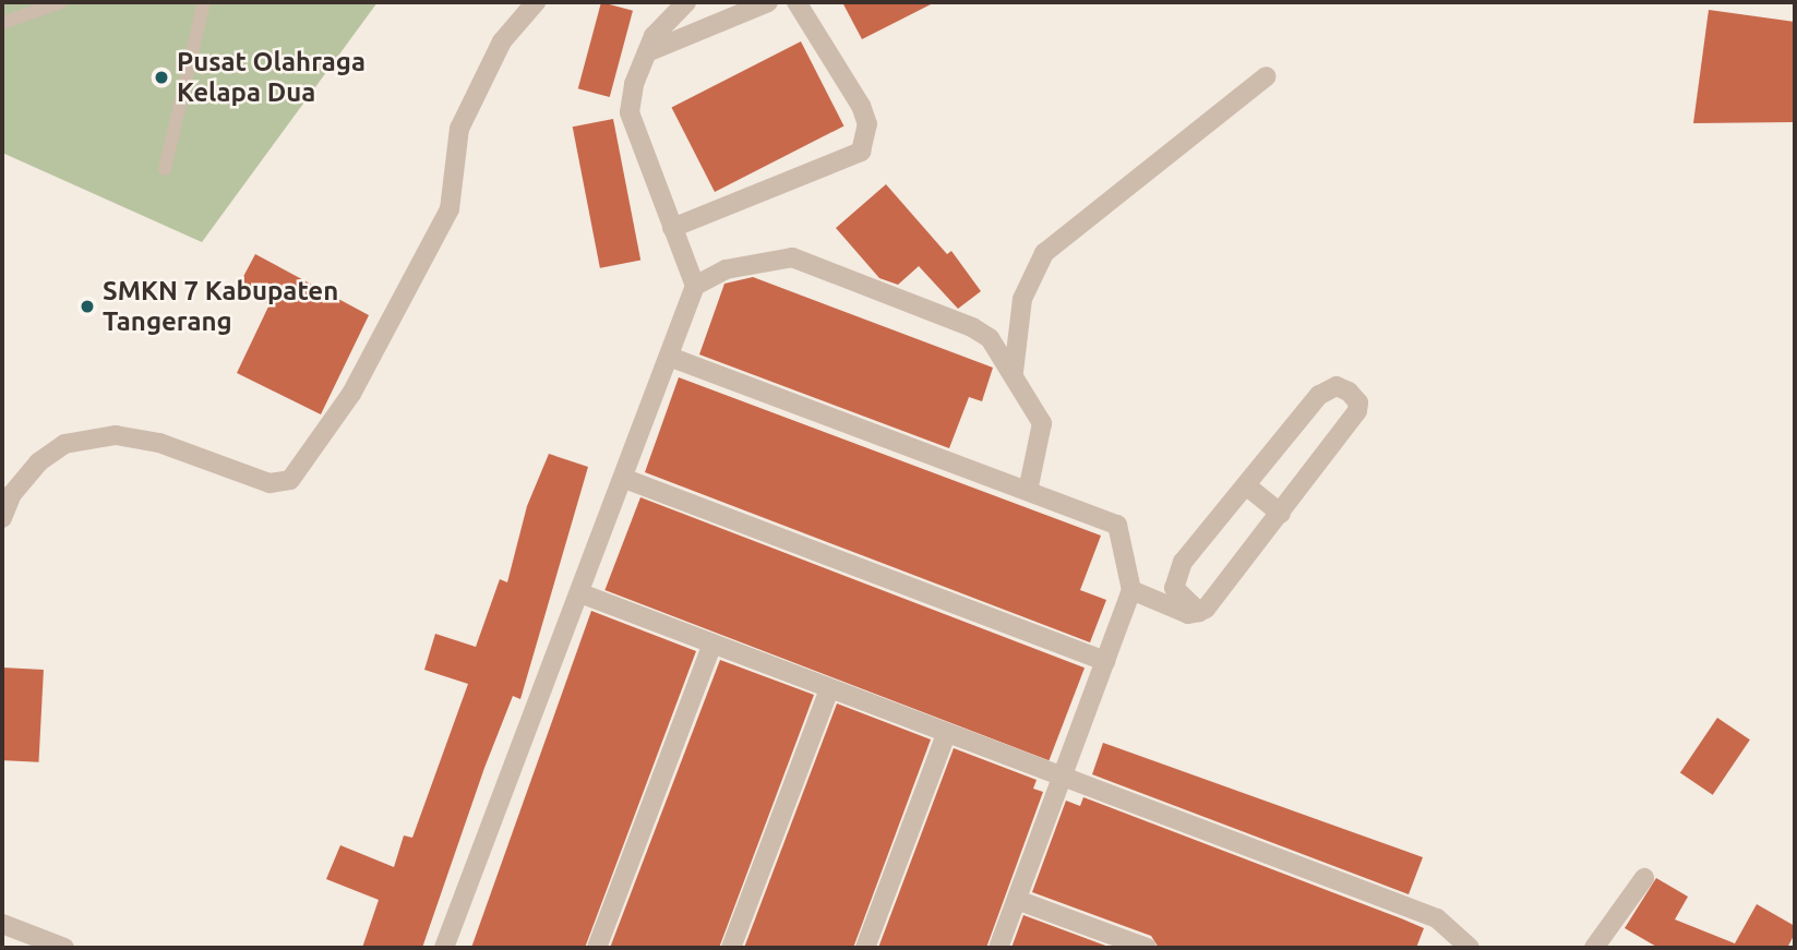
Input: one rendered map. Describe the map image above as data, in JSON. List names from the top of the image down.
{
  "places": ["Pusat Olahraga Kelapa Dua", "SMKN 7 Kabupaten Tangerang"]
}
